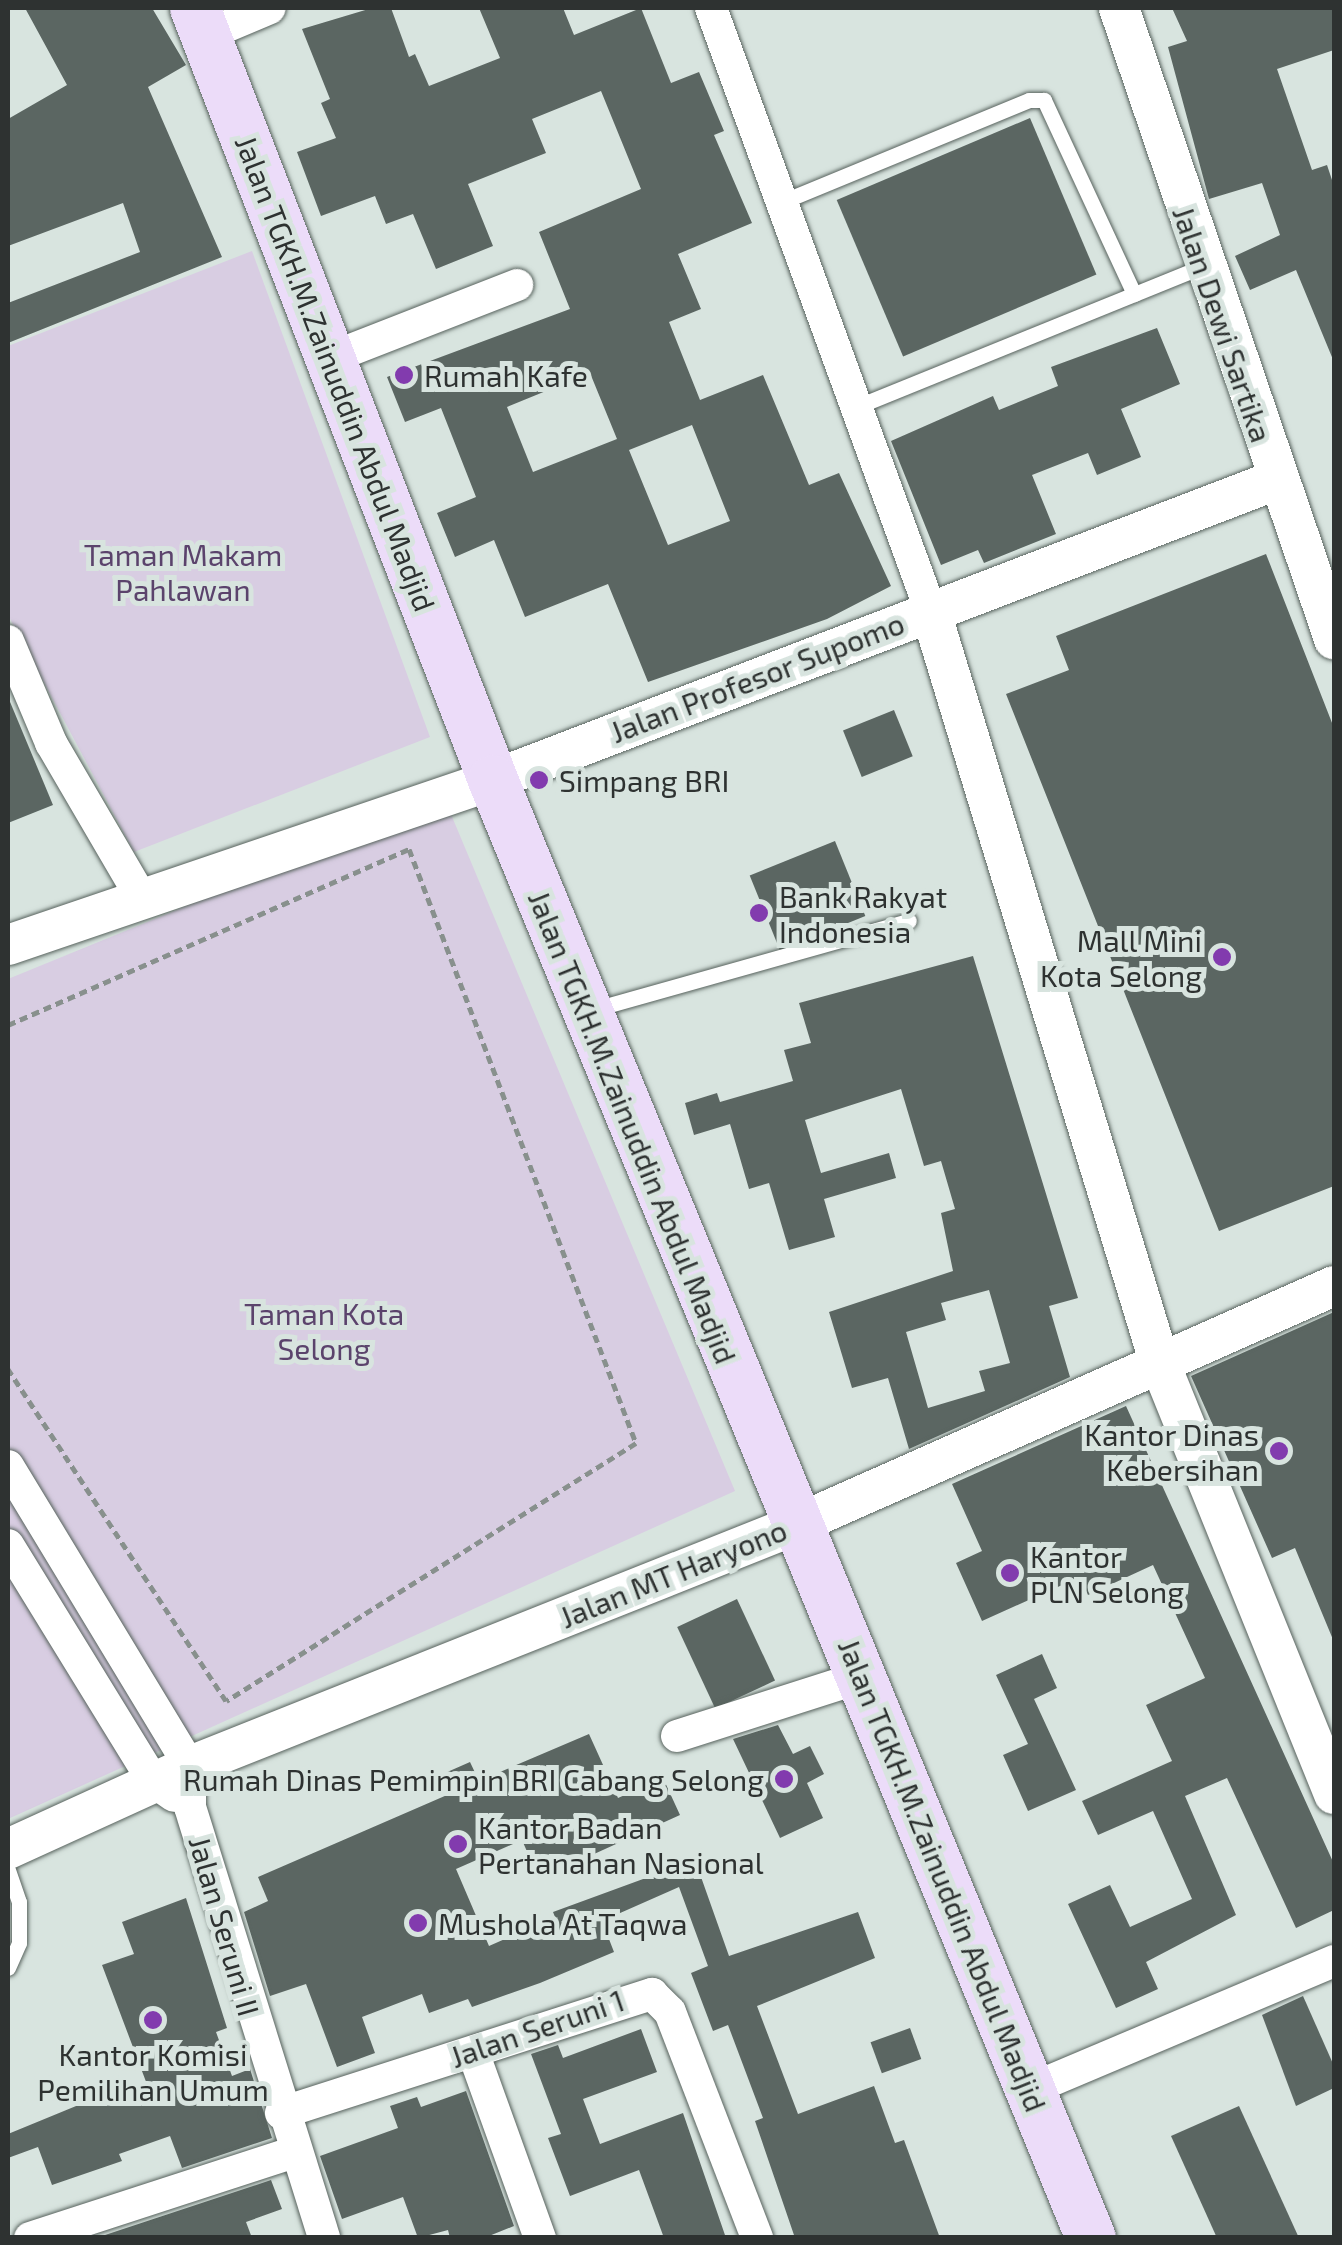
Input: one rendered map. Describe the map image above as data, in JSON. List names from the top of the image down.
{
  "streets": {
    "main road": ["Jalan TGKH.M.Zainuddin Abdul Madjid"],
    "street": [
      "Jalan Dewi Sartika",
      "Jalan Profesor Supomo",
      "Jalan MT Haryono",
      "Jalan Seruni II",
      "Jalan Seruni 1"
    ]
  },
  "crossings": [
    ["Jalan Dewi Sartika", "Jalan Profesor Supomo"],
    ["Jalan TGKH.M.Zainuddin Abdul Madjid", "Jalan Profesor Supomo"],
    ["Jalan TGKH.M.Zainuddin Abdul Madjid", "Jalan MT Haryono"],
    ["Jalan MT Haryono", "Jalan Seruni II"],
    ["Jalan Seruni II", "Jalan Seruni 1"]
  ],
  "parks": ["Taman Makam Pahlawan", "Taman Kota Selong"],
  "places": [
    "Rumah Kafe",
    "Simpang BRI",
    "Bank Rakyat Indonesia",
    "Mall Mini Kota Selong",
    "Kantor Dinas Kebersihan",
    "Kantor PLN Selong",
    "Rumah Dinas Pemimpin BRI Cabang Selong",
    "Kantor Badan Pertanahan Nasional",
    "Mushola At Taqwa",
    "Kantor Komisi Pemilihan Umum"
  ]
}
